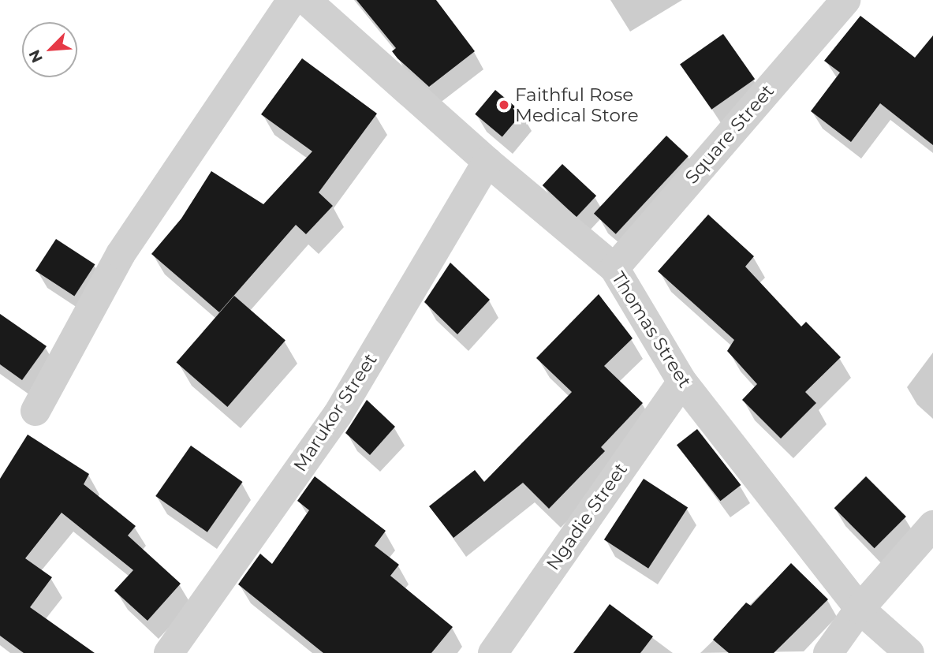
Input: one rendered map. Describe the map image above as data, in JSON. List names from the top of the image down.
{
  "streets": {
    "street": [
      "Square Street",
      "Thomas Street",
      "Marukor Street",
      "Ngadie Street"
    ]
  },
  "crossings": [
    ["Square Street", "Thomas Street"],
    ["Thomas Street", "Marukor Street"],
    ["Thomas Street", "Ngadie Street"]
  ],
  "places": ["Faithful Rose Medical Store"],
  "north": "bottom left"
}
